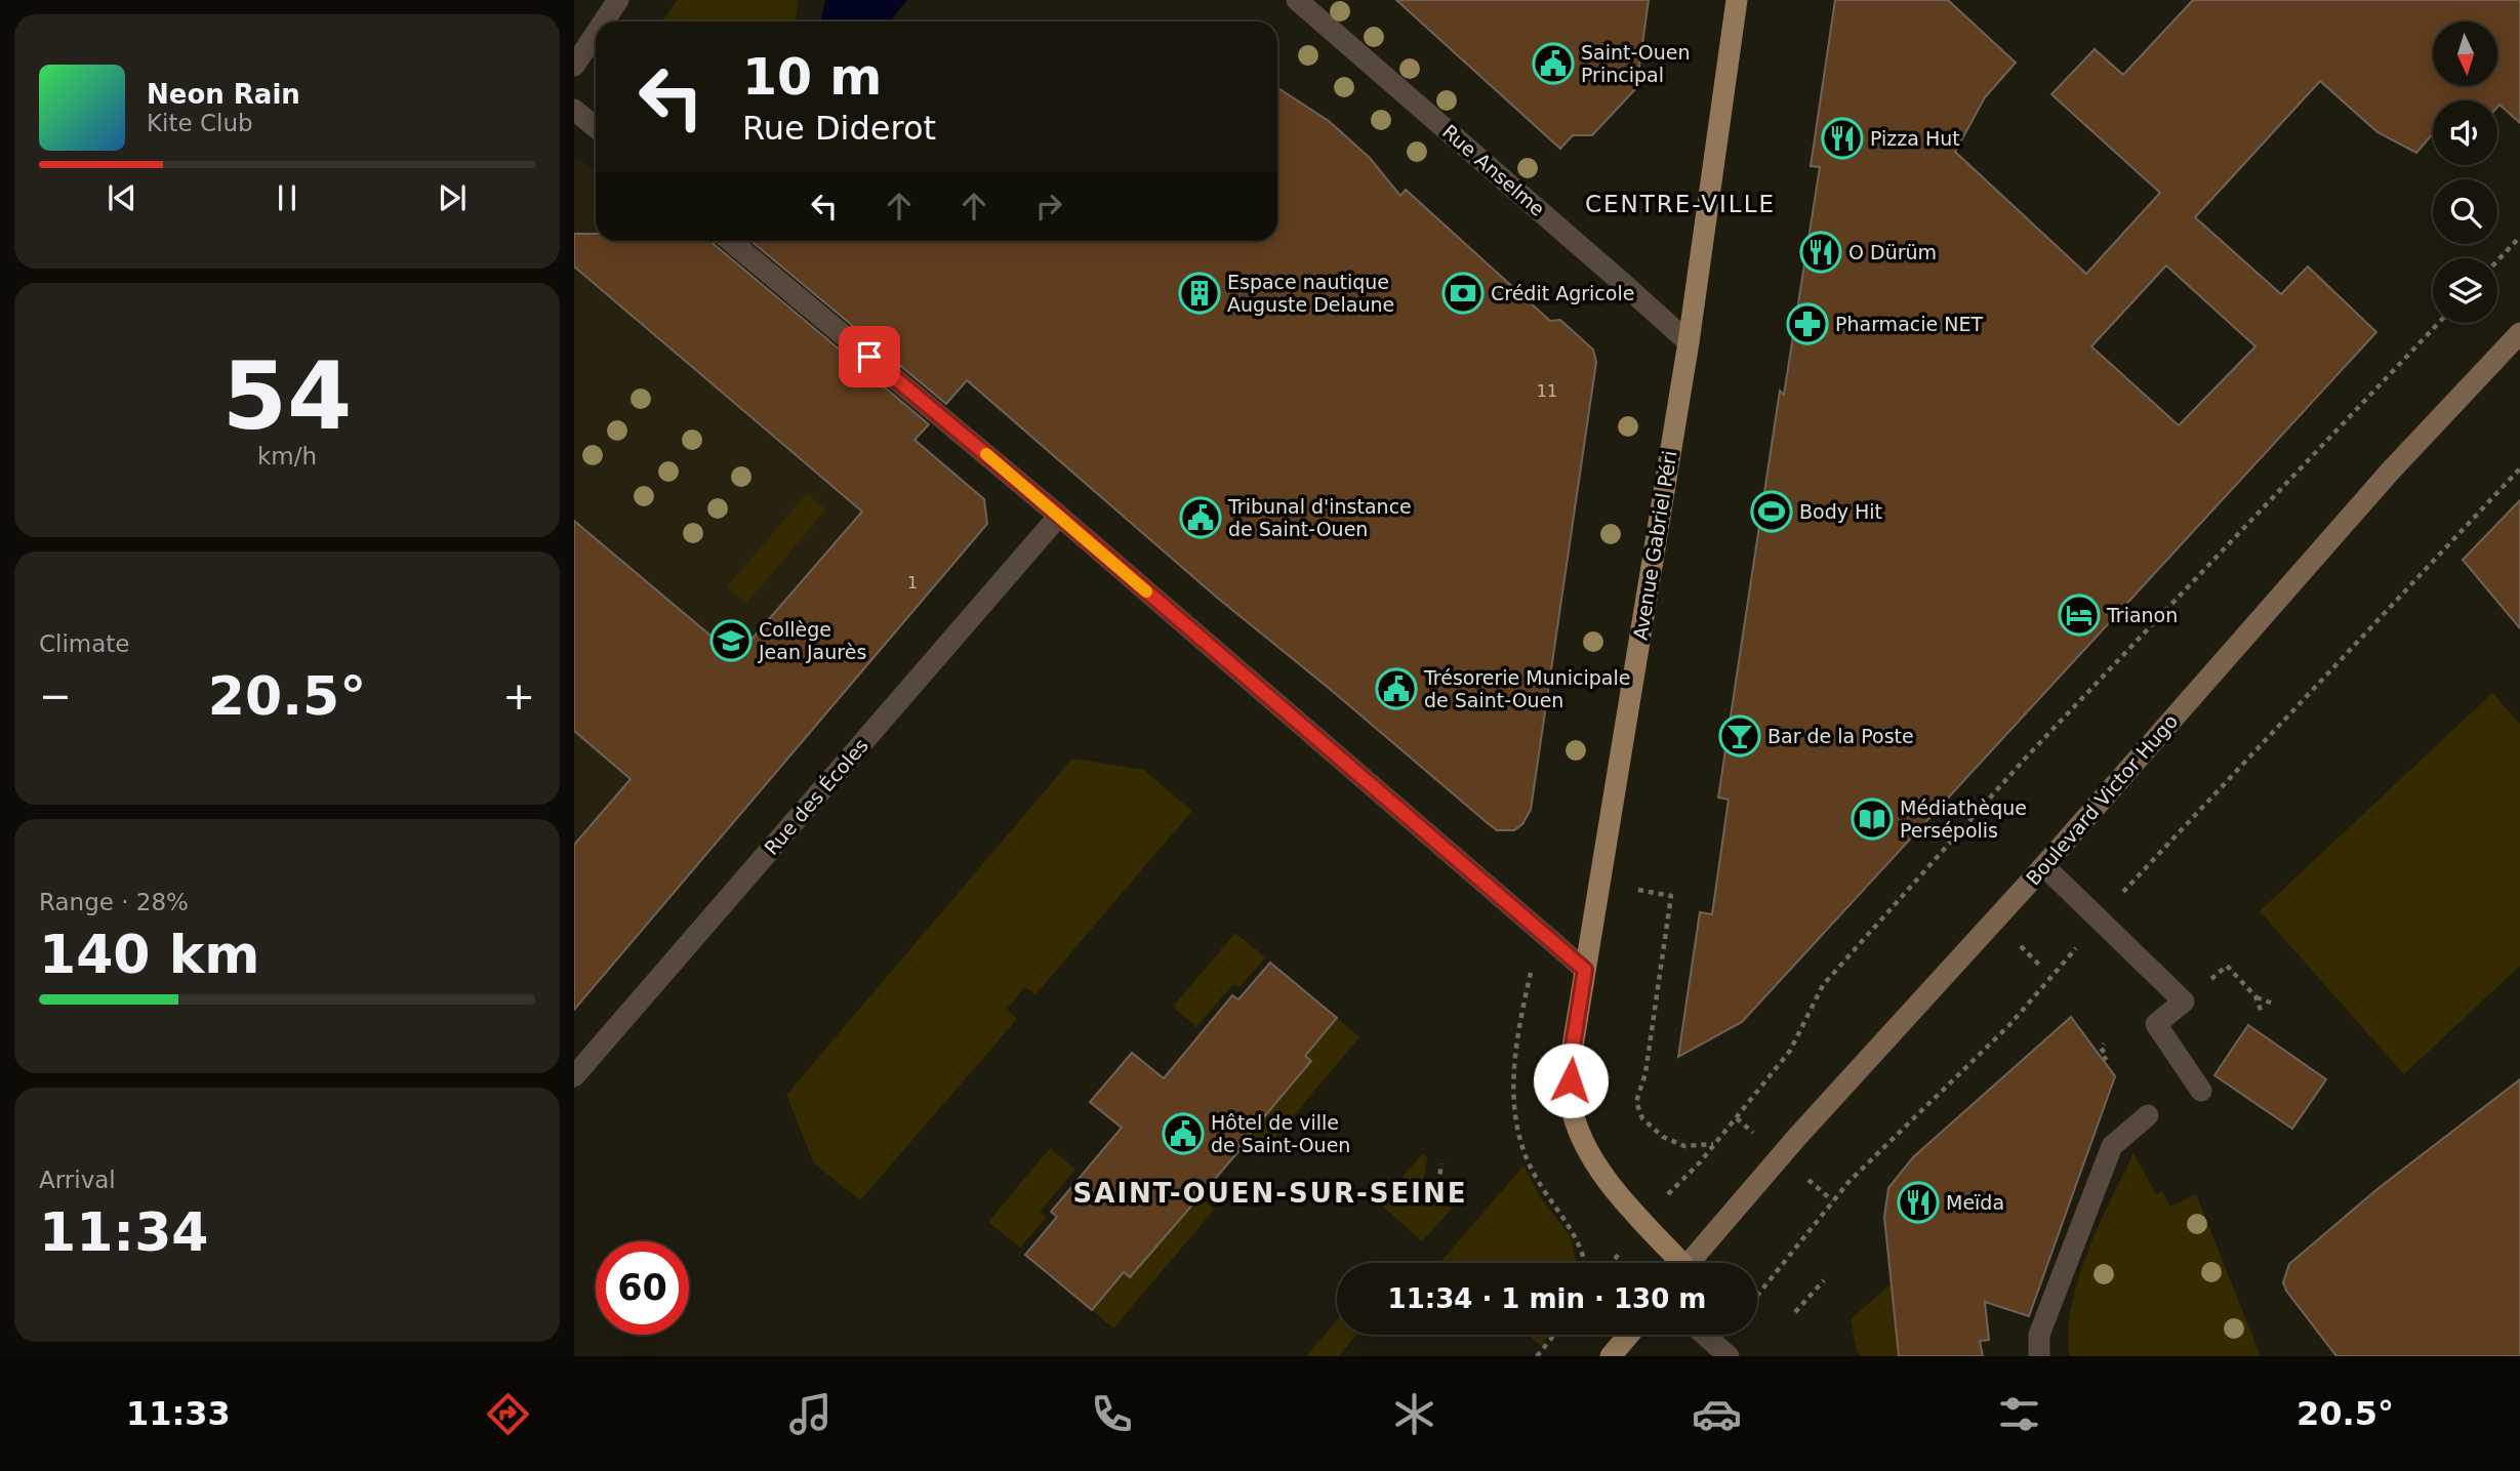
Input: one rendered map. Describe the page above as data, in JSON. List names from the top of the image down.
{
  "streets": {
    "main road": ["Avenue Gabriel Péri", "Boulevard Victor Hugo"],
    "street": ["Rue Anselme", "Rue des Écoles"]
  },
  "crossings": [
    ["Rue Anselme", "Avenue Gabriel Péri"]
  ],
  "districts": ["CENTRE-VILLE", "SAINT-OUEN-SUR-SEINE"],
  "places": {
    "public building": [
      "Saint-Ouen Principal",
      "Tribunal d'instance de Saint-Ouen",
      "Trésorerie Municipale de Saint-Ouen",
      "Hôtel de ville de Saint-Ouen"
    ],
    "restaurant": ["Pizza Hut", "O Dürüm", "Meïda"],
    "building": ["Espace nautique Auguste Delaune"],
    "bank": ["Crédit Agricole"],
    "pharmacy": ["Pharmacie NET"],
    "sports": ["Body Hit"],
    "hotel": ["Trianon"],
    "school or university": ["Collège Jean Jaurès"],
    "bar": ["Bar de la Poste"],
    "library": ["Médiathèque Persépolis"]
  },
  "house_numbers": ["11", "1"],
  "north": "bottom",
  "page": {
    "turn": ["10 m", "Rue Diderot"],
    "song": ["Neon Rain", "Kite Club"],
    "tile": [
      ["54", "km/h"],
      "Climate",
      ["Range · 28%", "140 km"],
      ["Arrival", "11:34"]
    ],
    "heat": ["−", "20.5°", "+"],
    "limit": "60",
    "trip": "11:34 · 1 min · 130 m",
    "tabs": ["11:33", "20.5°"]
  }
}
